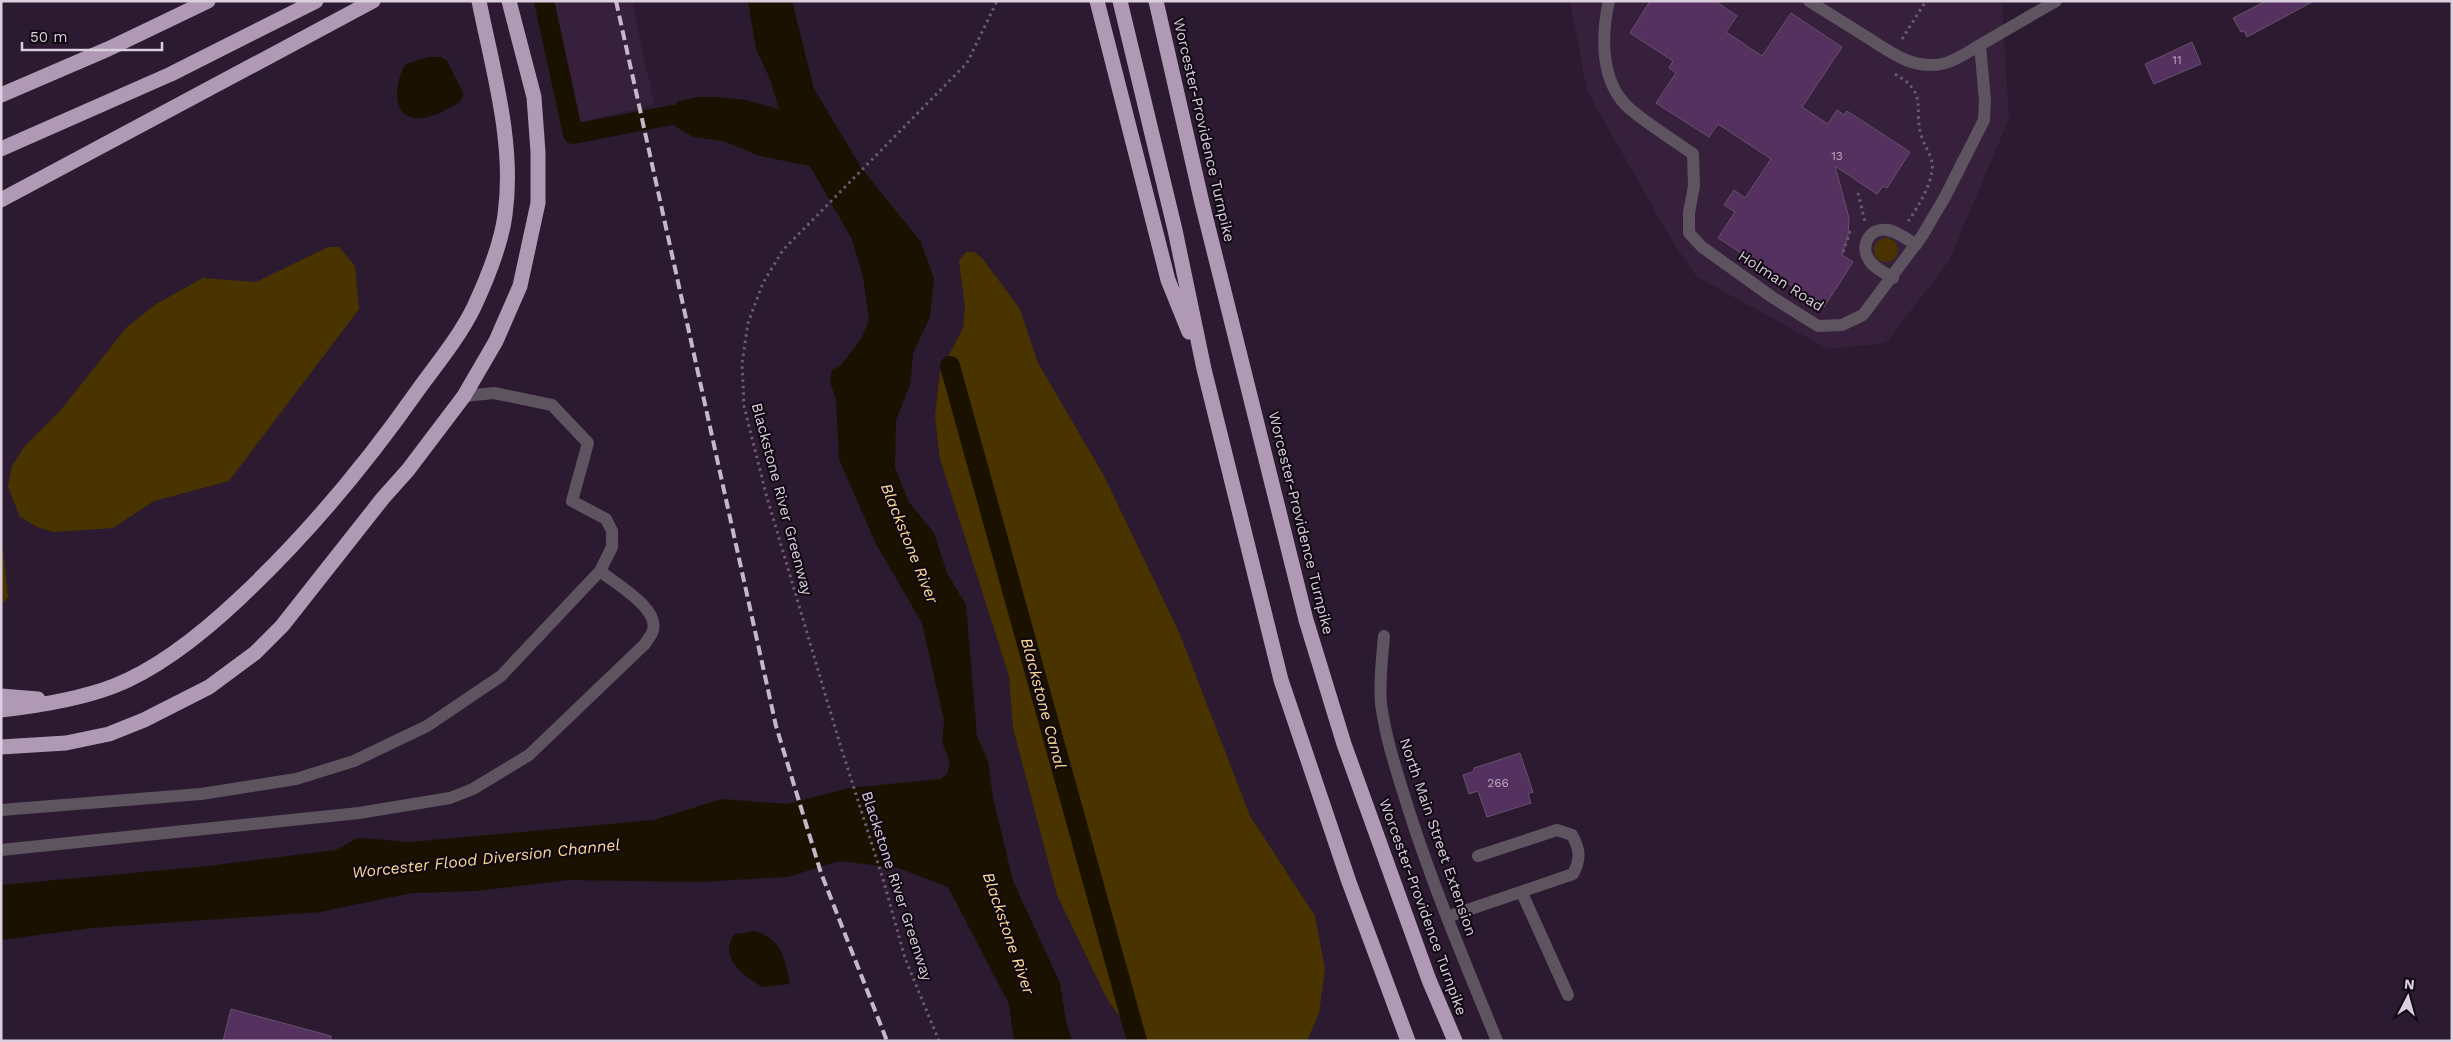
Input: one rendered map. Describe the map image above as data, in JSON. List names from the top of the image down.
{
  "streets": {
    "highway": ["Worcester-Providence Turnpike"],
    "street": ["Holman Road", "North Main Street Extension"],
    "path": ["Blackstone River Greenway"]
  },
  "water": ["Blackstone River", "Blackstone Canal", "Worcester Flood Diversion Channel"],
  "house_numbers": ["11", "13", "266"],
  "scale_bar": "50 m",
  "north": "top"
}
